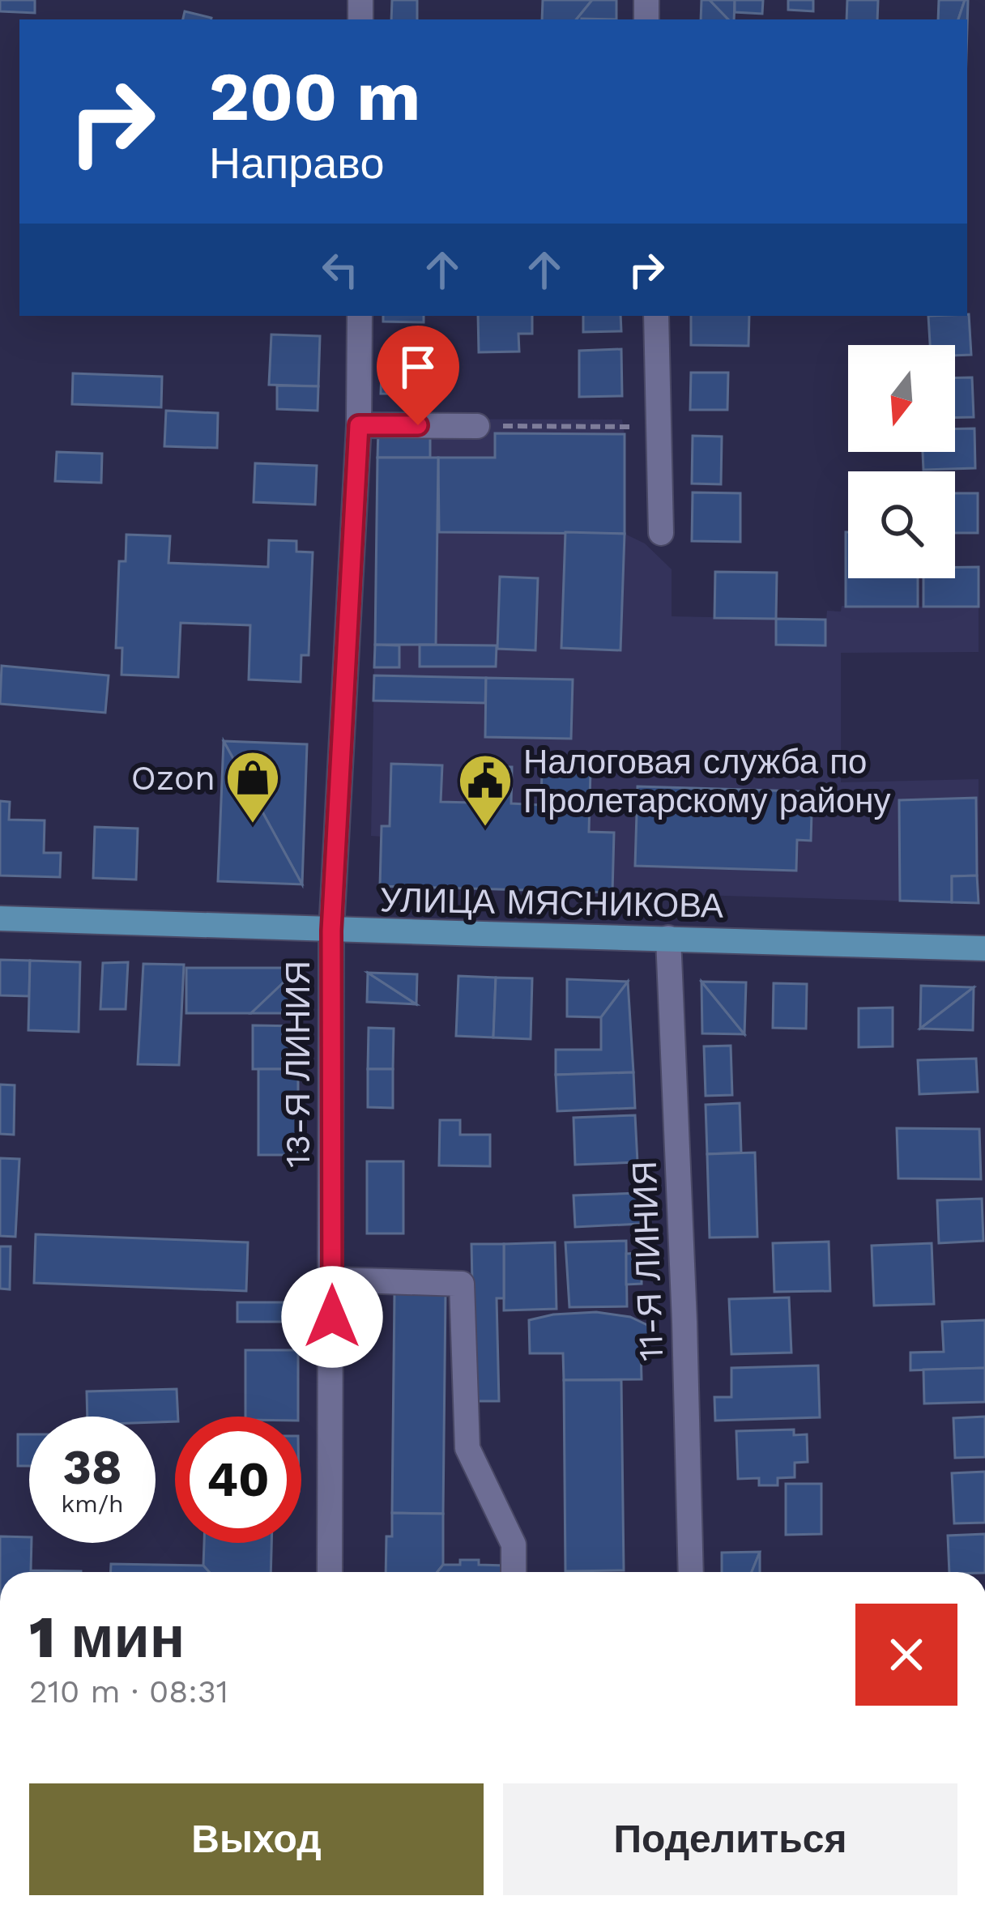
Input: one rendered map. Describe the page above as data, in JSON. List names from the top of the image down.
{
  "streets": {
    "main road": ["УЛИЦА МЯСНИКОВА"],
    "street": ["13-Я ЛИНИЯ", "11-Я ЛИНИЯ"]
  },
  "crossings": [
    ["УЛИЦА МЯСНИКОВА", "13-Я ЛИНИЯ"],
    ["УЛИЦА МЯСНИКОВА", "11-Я ЛИНИЯ"]
  ],
  "places": {
    "shop": ["Ozon"],
    "public building": ["Налоговая служба по Пролетарскому району"]
  },
  "north": "bottom",
  "page": {
    "turn": ["200 m", "Направо"],
    "speed": "38 km/h",
    "limit": "40",
    "heading": ["1 мин", "210 m · 08:31"],
    "buttons": ["Выход", "Поделиться"]
  }
}
